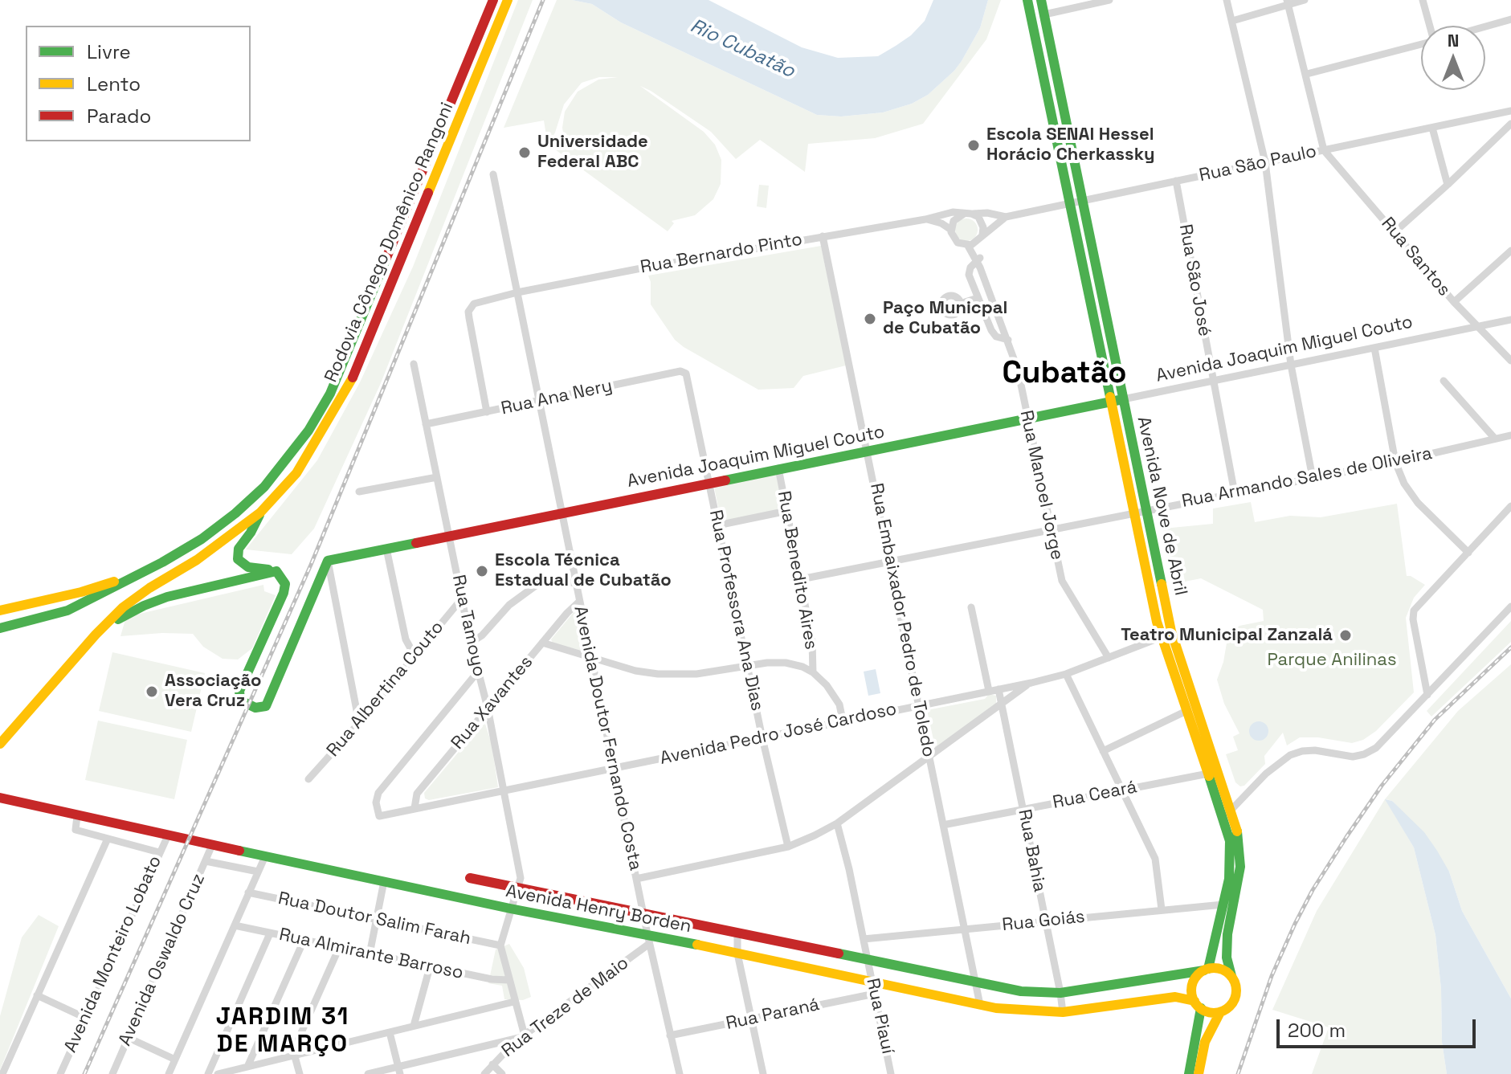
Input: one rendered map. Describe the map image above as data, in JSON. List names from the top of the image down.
{
  "streets": {
    "main road": [
      "Rodovia Cônego Domênico Rangoni",
      "Avenida Joaquim Miguel Couto",
      "Avenida Nove de Abril",
      "Avenida Henry Borden"
    ],
    "street": [
      "Rua São Paulo",
      "Rua Bernardo Pinto",
      "Rua Santos",
      "Rua São José",
      "Rua Ana Nery",
      "Rua Armando Sales de Oliveira",
      "Rua Manoel Jorge",
      "Rua Benedito Aires",
      "Rua Professora Ana Dias",
      "Rua Embaixador Pedro de Toledo",
      "Rua Tamoyo",
      "Rua Albertina Couto",
      "Rua Xavantes",
      "Avenida Pedro José Cardoso",
      "Avenida Doutor Fernando Costa",
      "Rua Ceará",
      "Rua Bahia",
      "Rua Doutor Salim Farah",
      "Rua Goiás",
      "Avenida Monteiro Lobato",
      "Rua Almirante Barroso",
      "Avenida Oswaldo Cruz",
      "Rua Treze de Maio",
      "Rua Paraná",
      "Rua Piauí"
    ]
  },
  "crossings": [
    ["Rua São Paulo", "Rua Bernardo Pinto"],
    ["Rua São Paulo", "Rua Santos"],
    ["Rua São Paulo", "Rua São José"],
    ["Rua São Paulo", "Rua Manoel Jorge"],
    ["Rua São Paulo", "Avenida Nove de Abril"],
    ["Rua Bernardo Pinto", "Rua Ana Nery"],
    ["Rua Bernardo Pinto", "Rua Manoel Jorge"],
    ["Rua Bernardo Pinto", "Rua Embaixador Pedro de Toledo"],
    ["Rua Bernardo Pinto", "Avenida Doutor Fernando Costa"],
    ["Rua Santos", "Avenida Joaquim Miguel Couto"],
    ["Rua São José", "Avenida Joaquim Miguel Couto"],
    ["Rua São José", "Rua Armando Sales de Oliveira"],
    ["Avenida Joaquim Miguel Couto", "Rua Manoel Jorge"],
    ["Avenida Joaquim Miguel Couto", "Avenida Nove de Abril"],
    ["Avenida Joaquim Miguel Couto", "Rua Benedito Aires"],
    ["Avenida Joaquim Miguel Couto", "Rua Professora Ana Dias"],
    ["Avenida Joaquim Miguel Couto", "Rua Embaixador Pedro de Toledo"],
    ["Avenida Joaquim Miguel Couto", "Rua Tamoyo"],
    ["Avenida Joaquim Miguel Couto", "Avenida Doutor Fernando Costa"],
    ["Rua Ana Nery", "Rua Professora Ana Dias"],
    ["Rua Ana Nery", "Rua Tamoyo"],
    ["Rua Ana Nery", "Avenida Doutor Fernando Costa"],
    ["Rua Armando Sales de Oliveira", "Rua Manoel Jorge"],
    ["Rua Armando Sales de Oliveira", "Avenida Nove de Abril"],
    ["Rua Armando Sales de Oliveira", "Rua Benedito Aires"],
    ["Rua Armando Sales de Oliveira", "Rua Embaixador Pedro de Toledo"],
    ["Rua Manoel Jorge", "Avenida Pedro José Cardoso"],
    ["Avenida Nove de Abril", "Avenida Pedro José Cardoso"],
    ["Avenida Nove de Abril", "Rua Ceará"],
    ["Avenida Nove de Abril", "Avenida Henry Borden"],
    ["Avenida Nove de Abril", "Rua Goiás"],
    ["Rua Professora Ana Dias", "Avenida Pedro José Cardoso"],
    ["Rua Embaixador Pedro de Toledo", "Avenida Pedro José Cardoso"],
    ["Rua Embaixador Pedro de Toledo", "Rua Ceará"],
    ["Rua Embaixador Pedro de Toledo", "Avenida Henry Borden"],
    ["Rua Embaixador Pedro de Toledo", "Rua Goiás"],
    ["Rua Tamoyo", "Rua Albertina Couto"],
    ["Rua Tamoyo", "Rua Xavantes"],
    ["Rua Tamoyo", "Avenida Pedro José Cardoso"],
    ["Rua Tamoyo", "Avenida Henry Borden"],
    ["Rua Xavantes", "Avenida Pedro José Cardoso"],
    ["Rua Xavantes", "Avenida Doutor Fernando Costa"],
    ["Avenida Pedro José Cardoso", "Avenida Doutor Fernando Costa"],
    ["Avenida Pedro José Cardoso", "Rua Bahia"],
    ["Avenida Doutor Fernando Costa", "Avenida Henry Borden"],
    ["Avenida Doutor Fernando Costa", "Rua Treze de Maio"],
    ["Avenida Doutor Fernando Costa", "Rua Paraná"],
    ["Rua Ceará", "Rua Bahia"],
    ["Rua Bahia", "Avenida Henry Borden"],
    ["Rua Bahia", "Rua Goiás"],
    ["Avenida Henry Borden", "Avenida Monteiro Lobato"],
    ["Avenida Henry Borden", "Avenida Oswaldo Cruz"],
    ["Avenida Henry Borden", "Rua Treze de Maio"],
    ["Avenida Henry Borden", "Rua Piauí"],
    ["Rua Goiás", "Rua Piauí"],
    ["Rua Paraná", "Rua Piauí"]
  ],
  "districts": ["Cubatão", "JARDIM 31 DE MARÇO"],
  "water": ["Rio Cubatão"],
  "parks": ["Parque Anilinas"],
  "places": [
    "Escola SENAI Hessel Horácio Cherkassky",
    "Universidade Federal ABC",
    "Paço Municpal de Cubatão",
    "Escola Técnica Estadual de Cubatão",
    "Teatro Municipal Zanzalá",
    "Associação Vera Cruz"
  ],
  "legend": ["Livre", "Lento", "Parado"],
  "scale_bar": "200 m",
  "north": "top"
}
